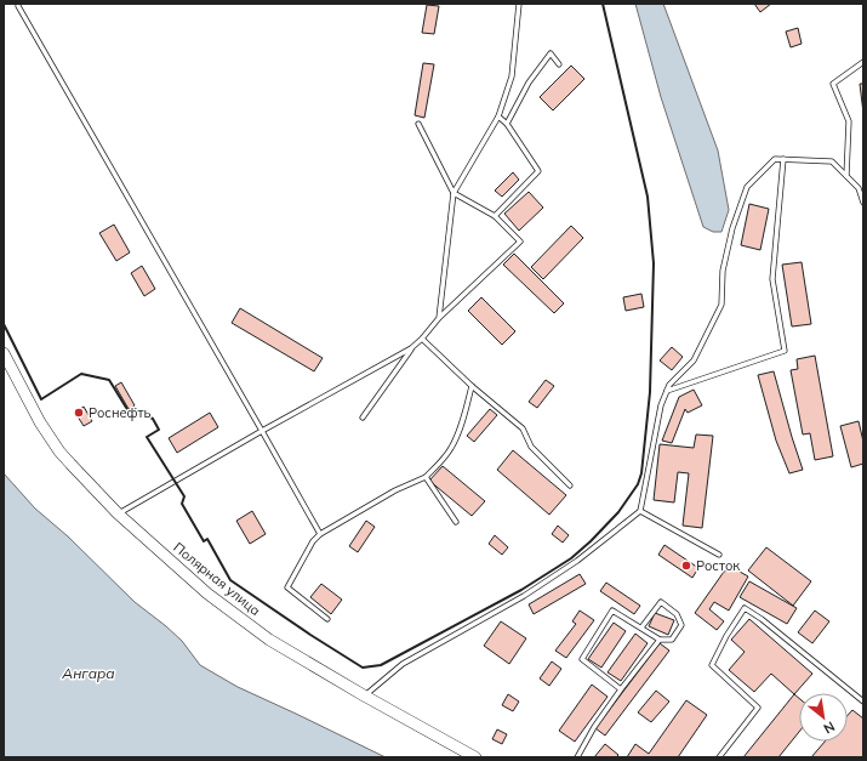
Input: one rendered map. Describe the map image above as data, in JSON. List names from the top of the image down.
{
  "streets": {
    "main road": ["Полярная улица"]
  },
  "water": ["Ангара"],
  "places": ["Роснефть", "Росток"],
  "north": "bottom right"
}
